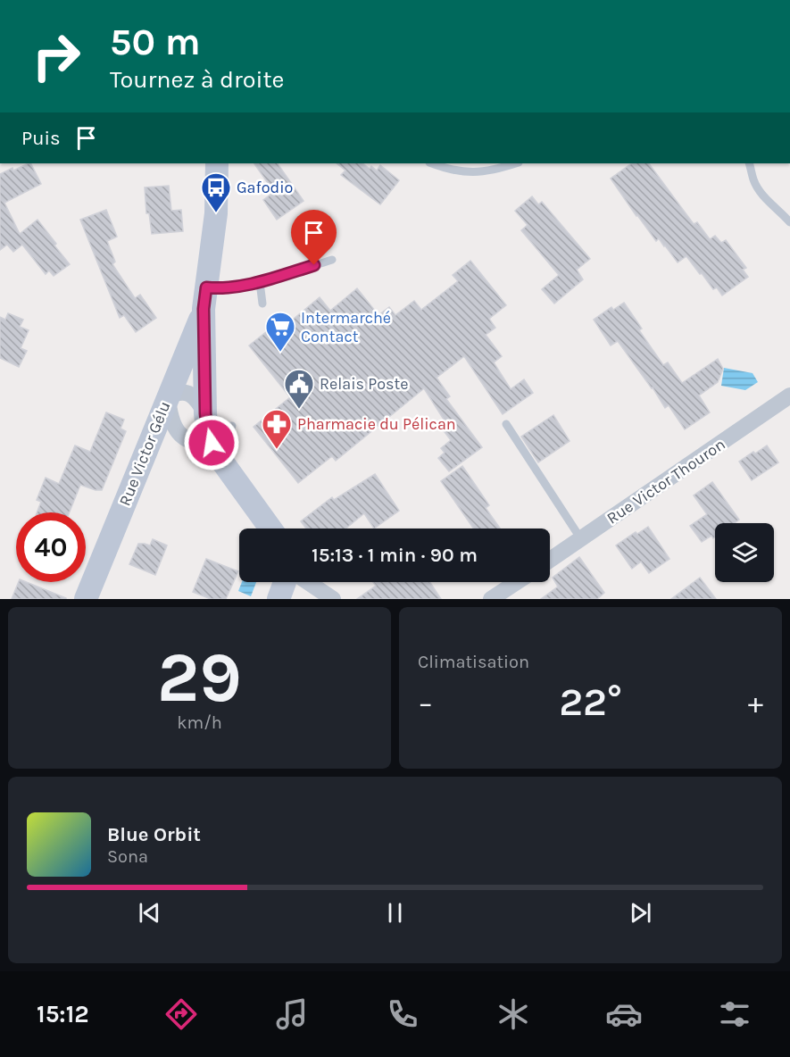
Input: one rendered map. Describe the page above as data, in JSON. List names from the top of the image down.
{
  "streets": {
    "street": ["Rue Victor Gélu", "Rue Victor Thouron"]
  },
  "places": {
    "bus stop": ["Gafodio"],
    "supermarket": ["Intermarché Contact"],
    "public building": ["Relais Poste"],
    "pharmacy": ["Pharmacie du Pélican"]
  },
  "page": {
    "turn": ["50 m", "Tournez à droite"],
    "then": "Puis",
    "limit": "40",
    "trip": "15:13 · 1 min · 90 m",
    "tile": [
      ["29", "km/h"],
      "Climatisation"
    ],
    "heat": ["−", "22°", "+"],
    "song": ["Blue Orbit", "Sona"],
    "tabs": "15:12"
  }
}
